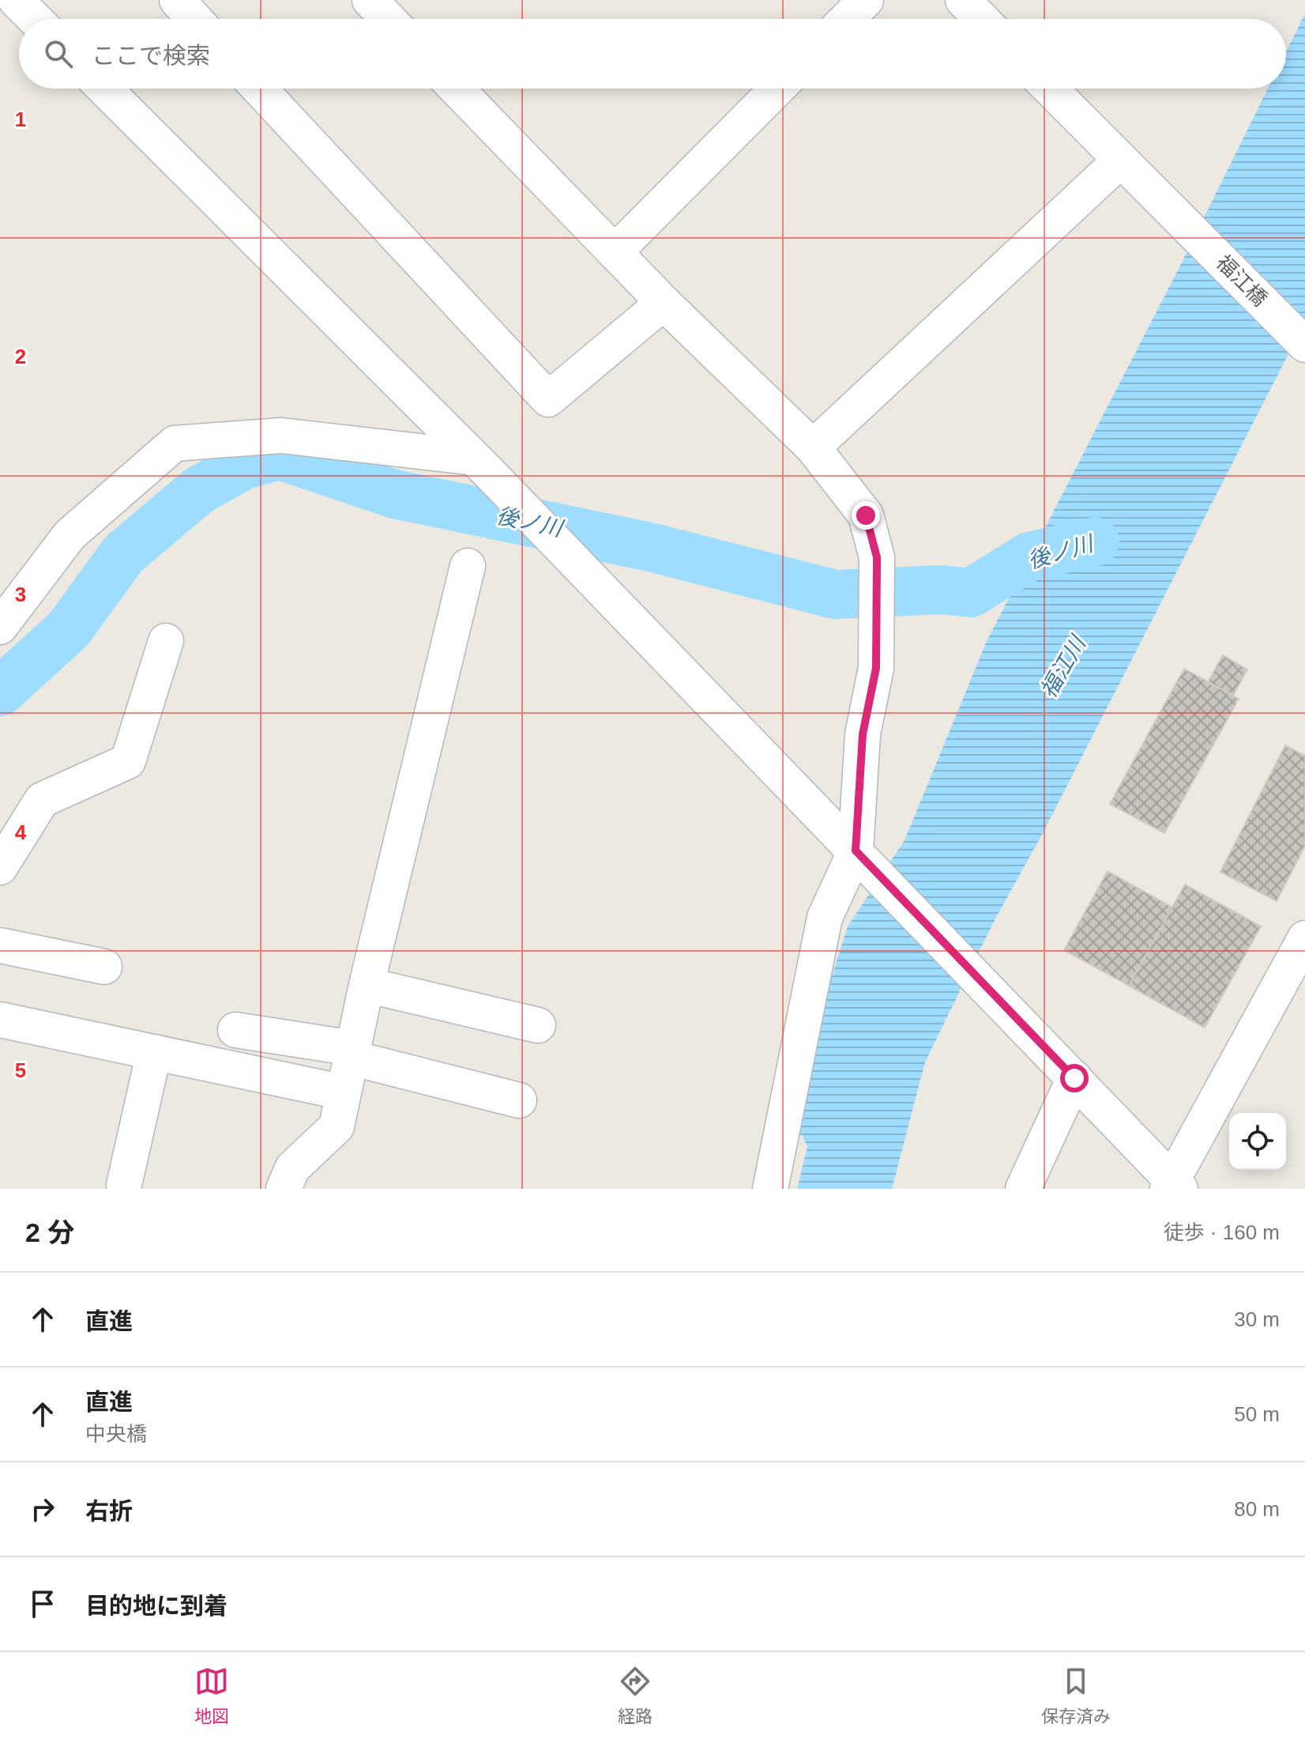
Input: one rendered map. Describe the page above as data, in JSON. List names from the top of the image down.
{
  "streets": {
    "street": ["福江橋"]
  },
  "water": ["後ノ川", "福江川"],
  "page": {
    "search": "ここで検索",
    "heading": ["2 分", "徒歩 · 160 m"],
    "list": [
      ["直進", "30 m"],
      ["直進", "中央橋", "50 m"],
      ["右折", "80 m"],
      "目的地に到着"
    ],
    "nav": ["地図", "経路", "保存済み"]
  },
  "grid": {
    "rows": [
      "1",
      "2",
      "3",
      "4",
      "5"
    ]
  }
}
